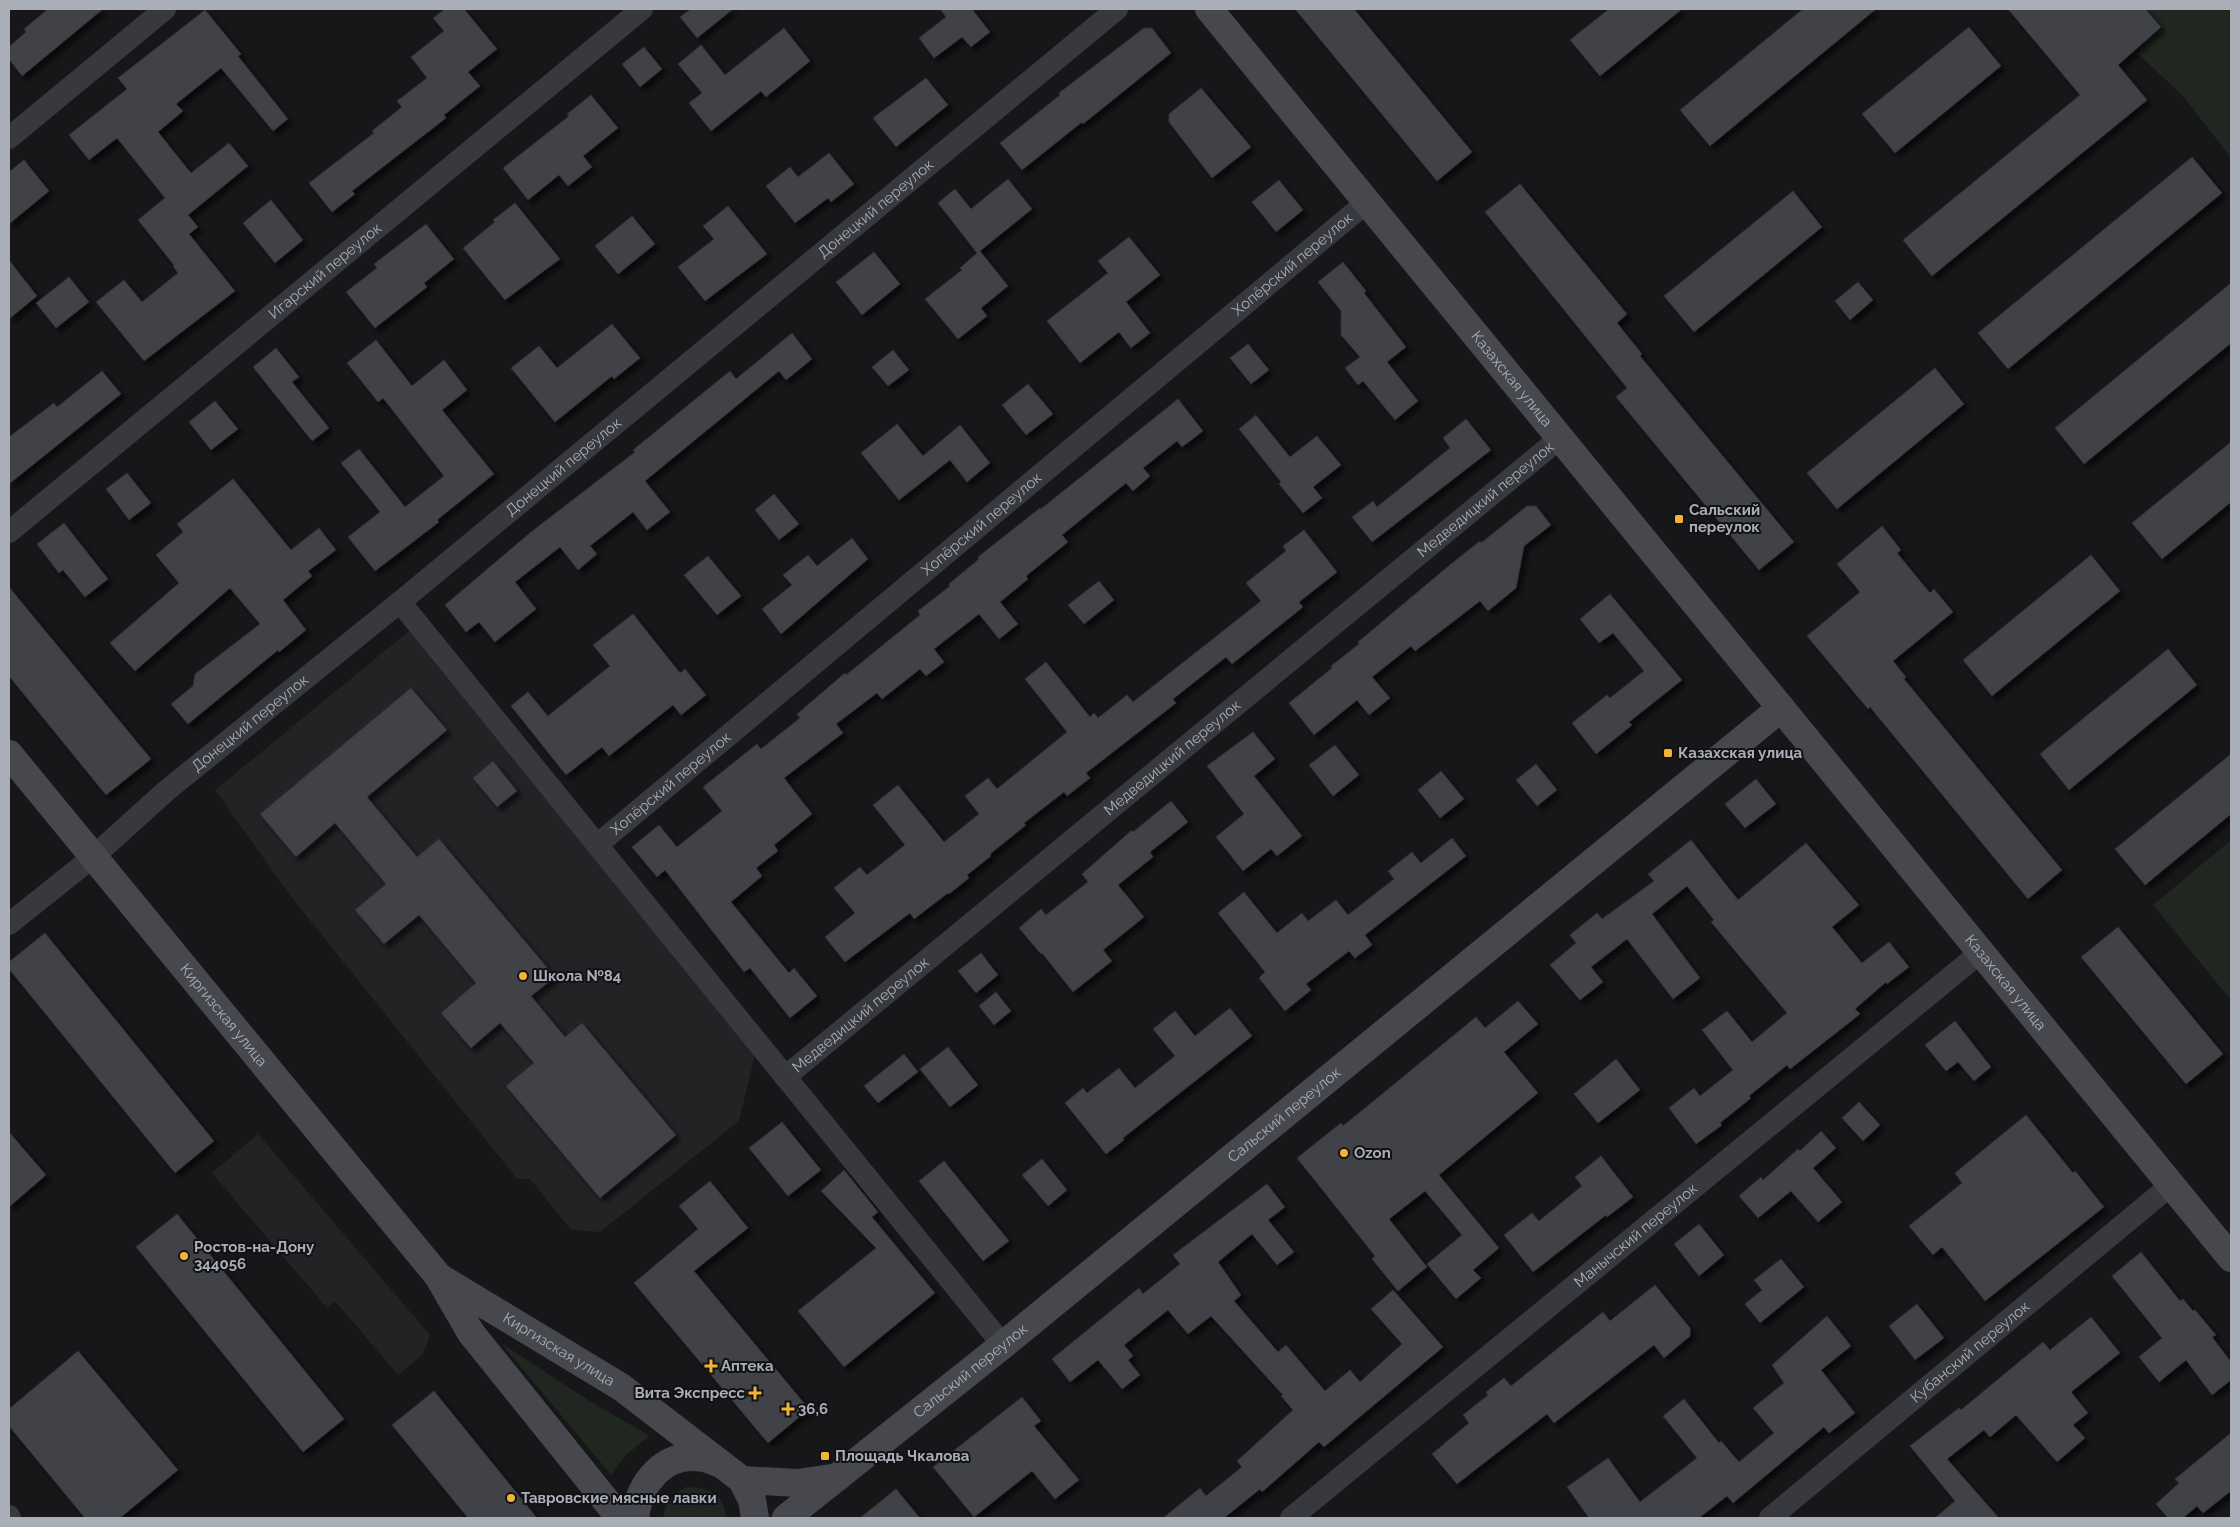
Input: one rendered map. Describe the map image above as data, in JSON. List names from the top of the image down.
{
  "streets": {
    "main road": ["Казахская улица", "Киргизская улица", "Сальский переулок"],
    "street": [
      "Донецкий переулок",
      "Хопёрский переулок",
      "Игарский переулок",
      "Медведицкий переулок",
      "Манычский переулок",
      "Кубанский переулок"
    ]
  },
  "crossings": [
    ["Донецкий переулок", "Киргизская улица"],
    ["Хопёрский переулок", "Казахская улица"],
    ["Казахская улица", "Медведицкий переулок"],
    ["Казахская улица", "Сальский переулок"],
    ["Казахская улица", "Манычский переулок"],
    ["Казахская улица", "Кубанский переулок"]
  ],
  "places": {
    "transit": ["Сальский переулок", "Казахская улица", "Площадь Чкалова"],
    "other": [
      "Школа №84",
      "Ozon",
      "Ростов-на-Дону 344056",
      "Тавровские мясные лавки"
    ],
    "health": ["Аптека", "Вита Экспресс", "36,6"]
  }
}
